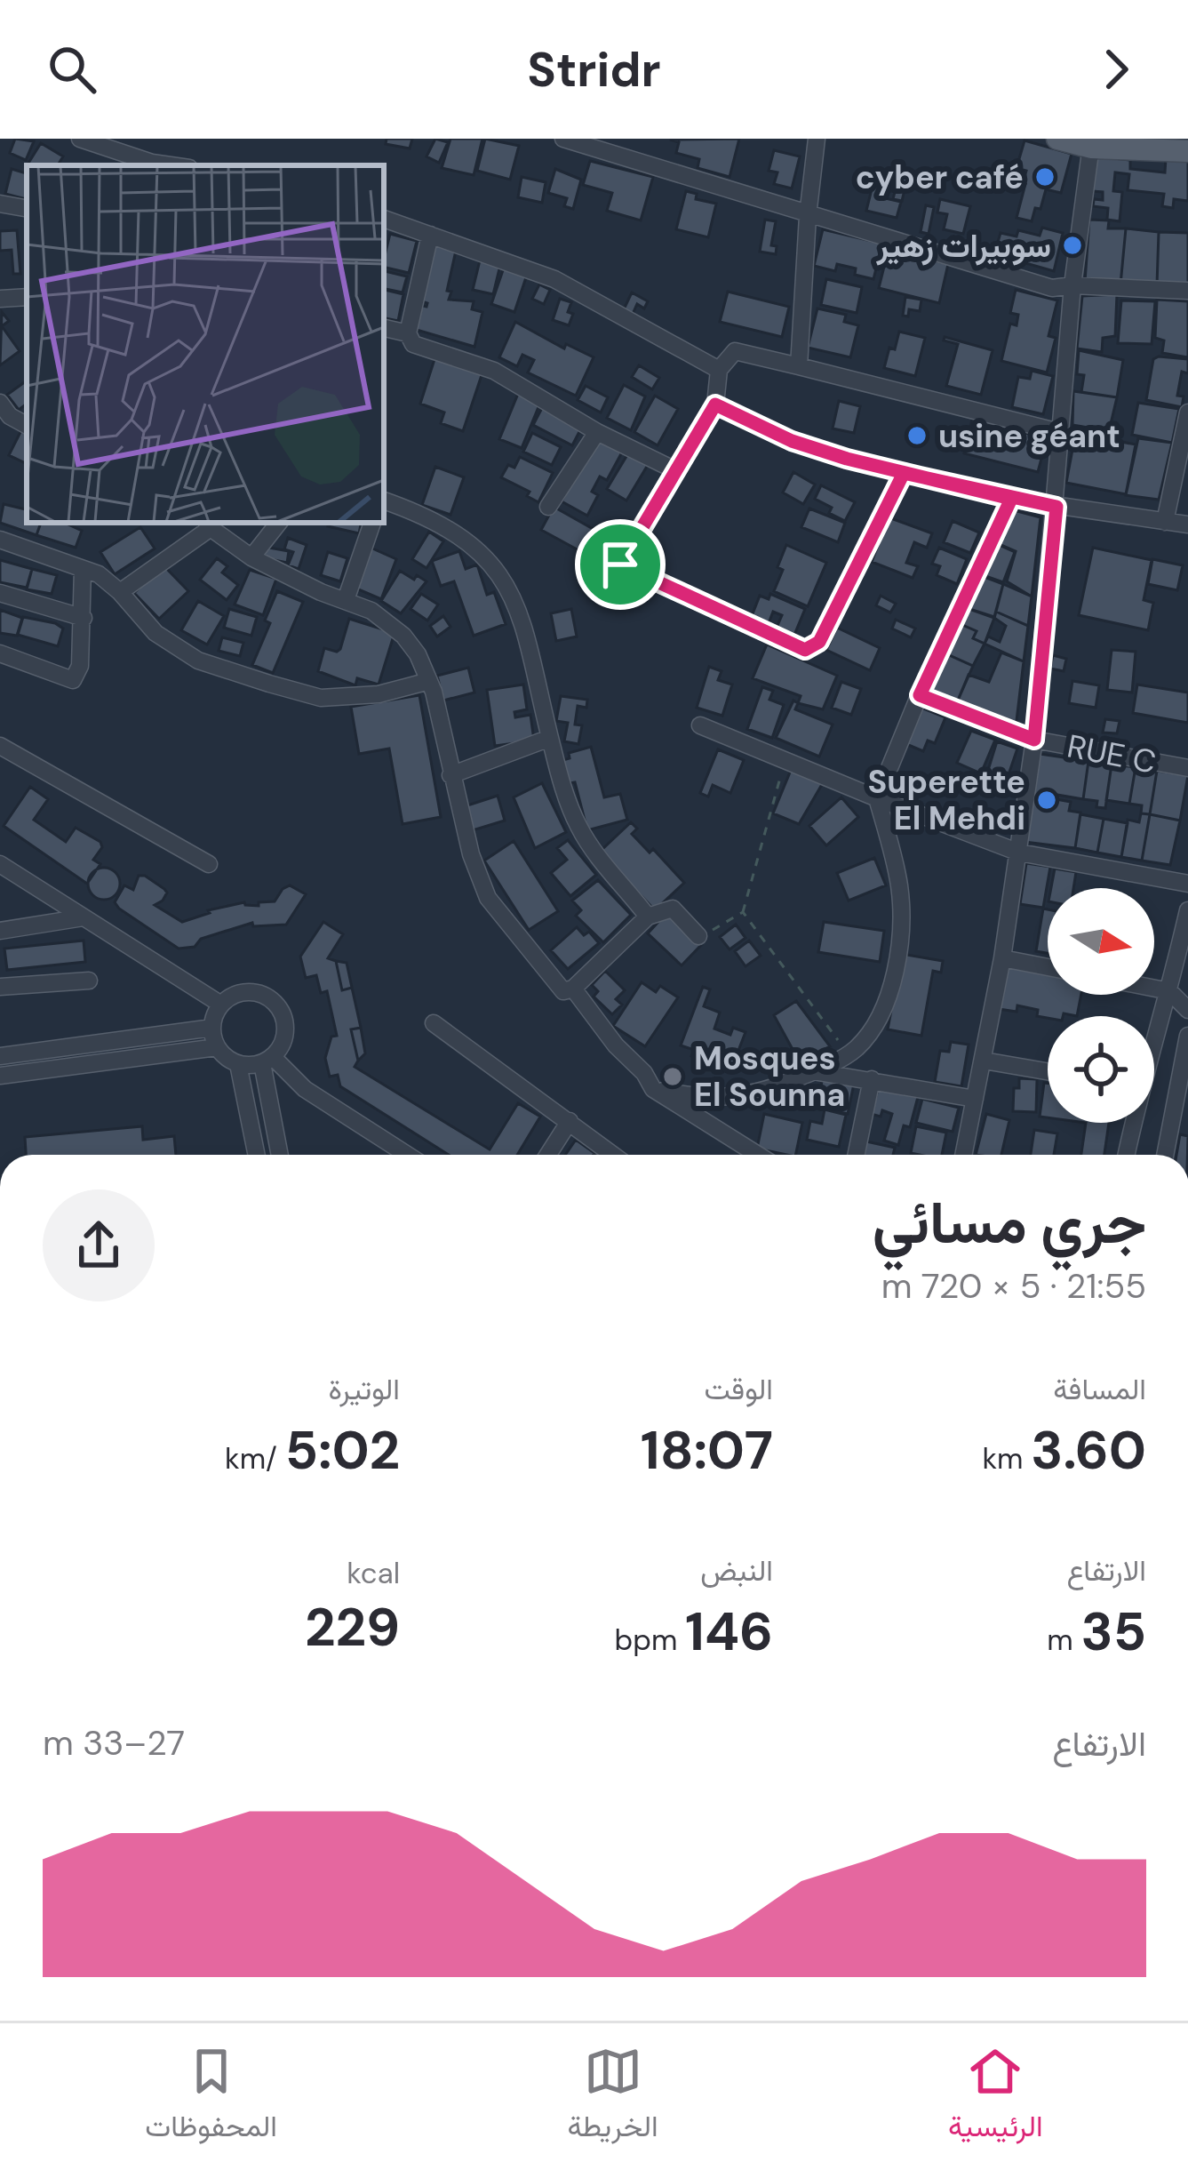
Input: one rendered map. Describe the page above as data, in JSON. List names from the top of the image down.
{
  "streets": {
    "street": ["RUE C"]
  },
  "places": [
    "cyber café",
    "سوبيرات زهير",
    "usine géant",
    "Superette El Mehdi",
    "Mosques El Sounna"
  ],
  "north": "right",
  "page": {
    "header": "Stridr",
    "heading": ["جري مسائي", "21:55 · 5 × 720 m"],
    "stats": [
      ["المسافة", "3.60 km"],
      ["الوقت", "18:07"],
      ["الوتيرة", "5:02 /km"],
      ["الارتفاع", "35 m"],
      ["النبض", "146 bpm"],
      ["kcal", "229"]
    ],
    "chart": ["الارتفاع", "27–33 m"],
    "tabs": ["الرئيسية", "الخريطة", "المحفوظات"]
  }
}
